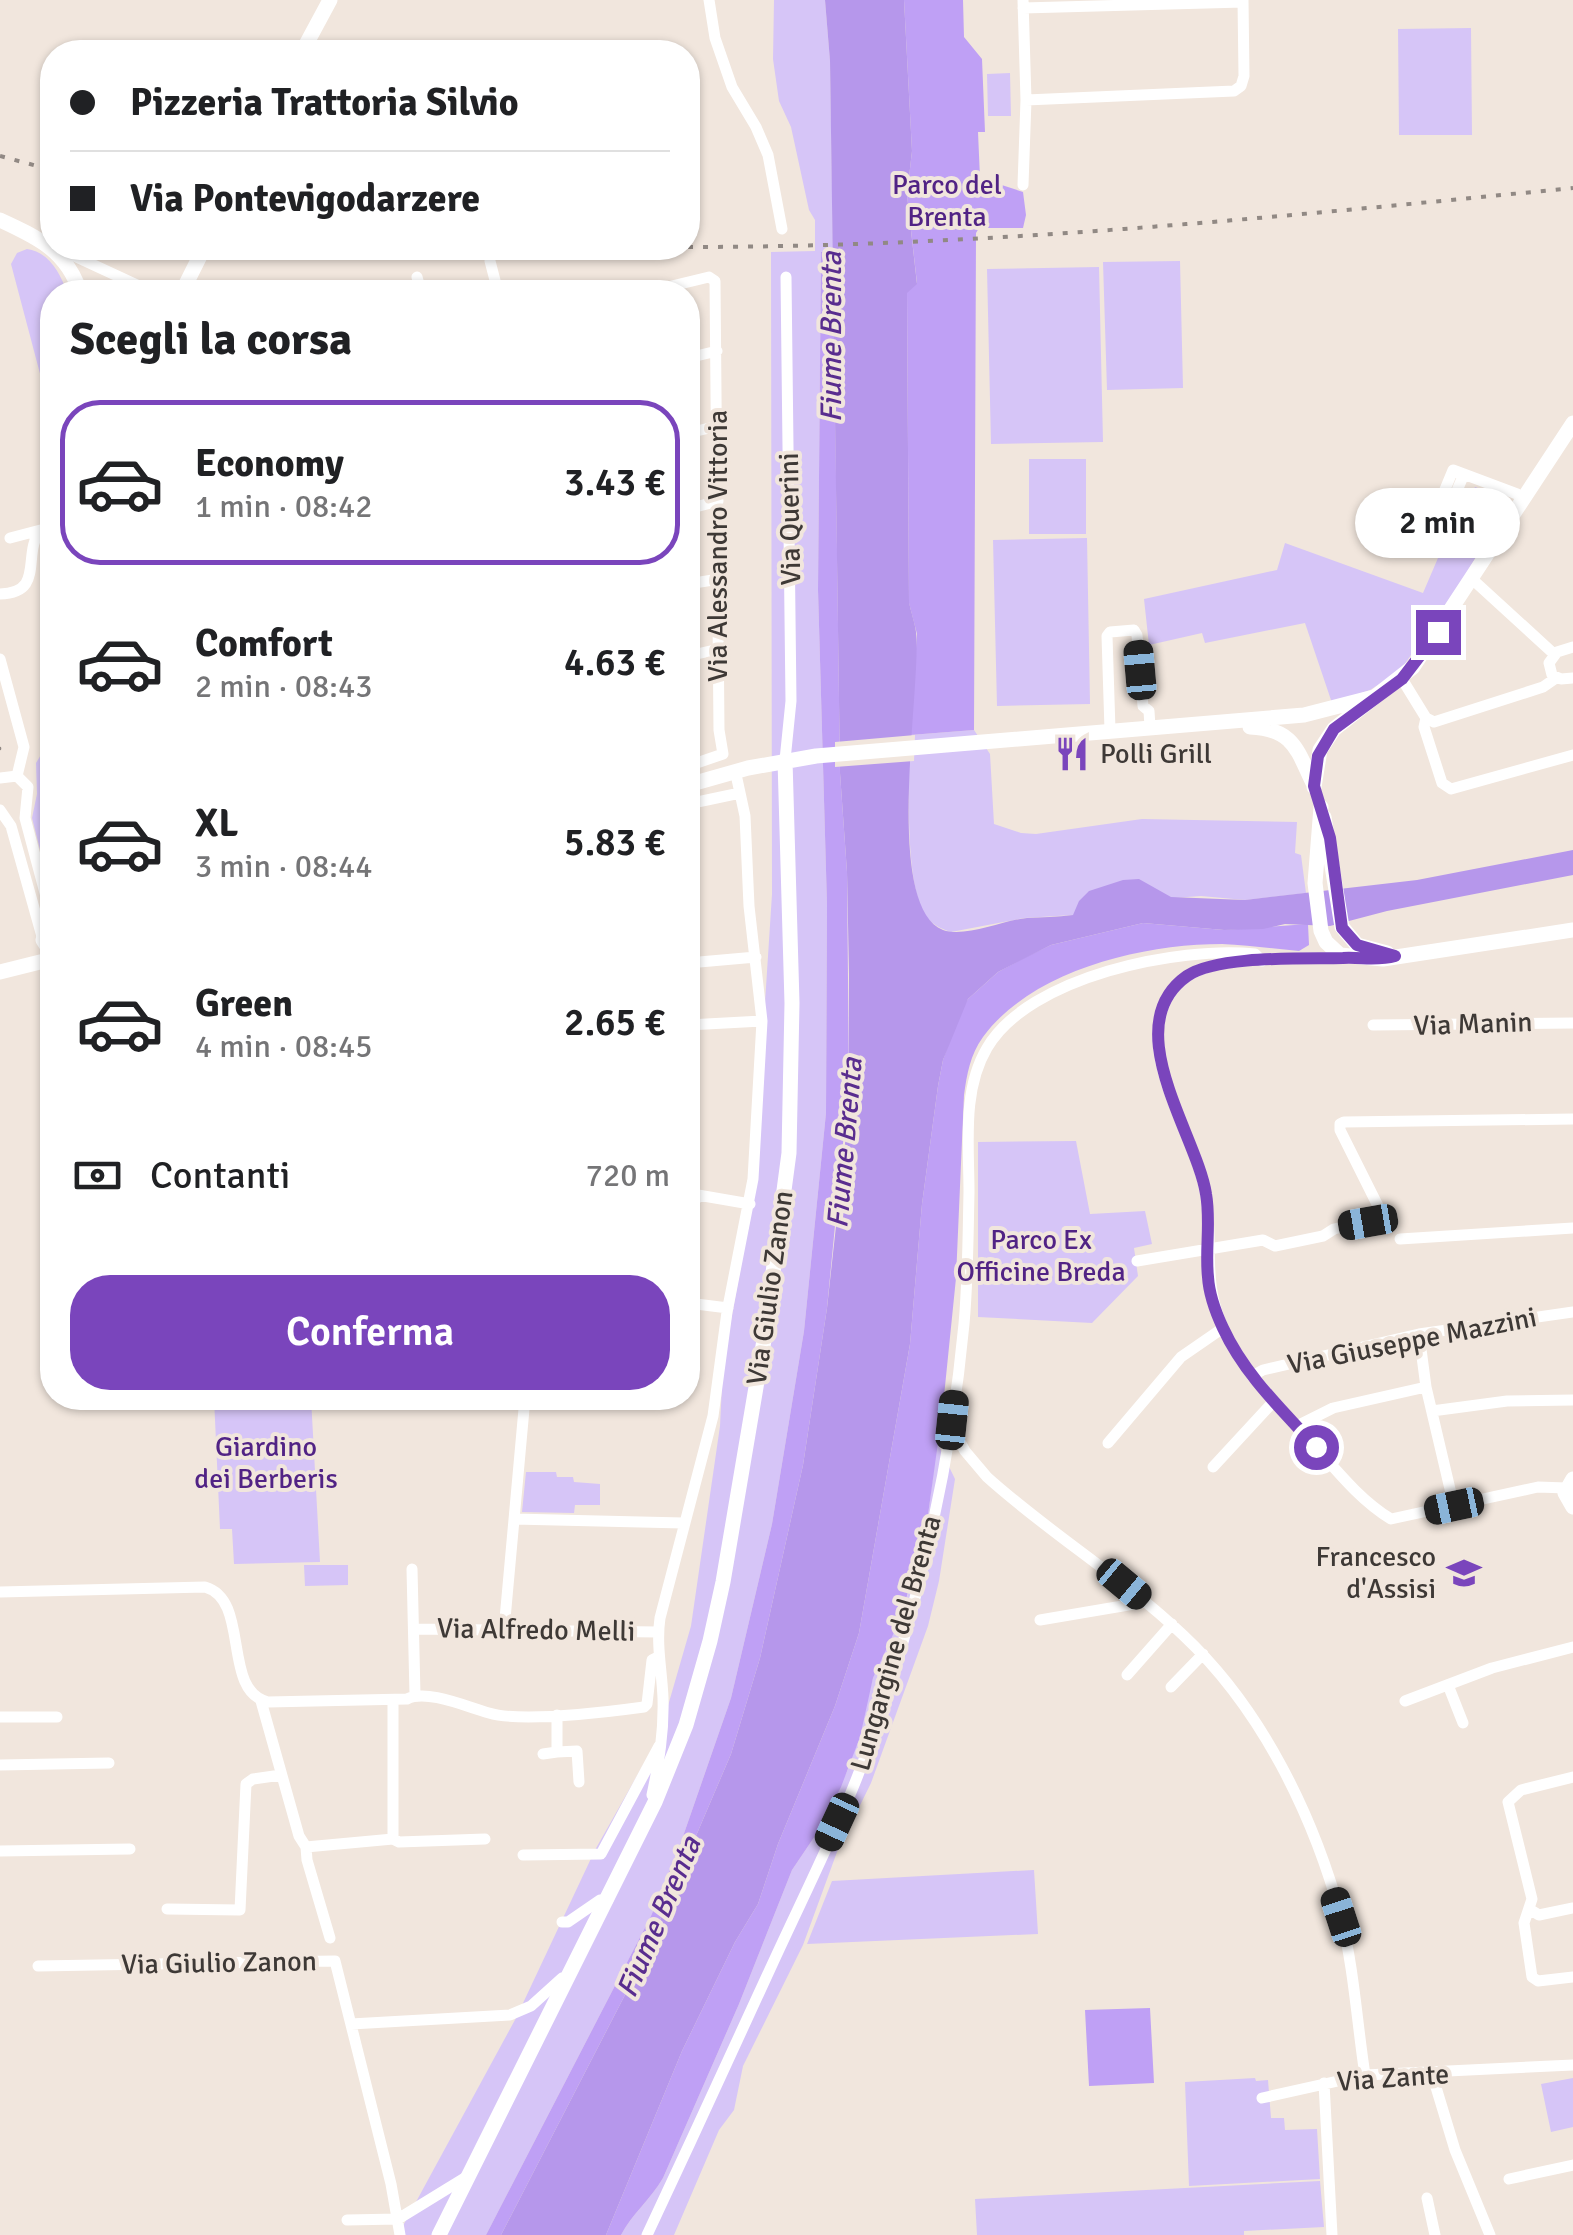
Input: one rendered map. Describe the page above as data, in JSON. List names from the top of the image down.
{
  "streets": {
    "main road": ["Via Giulio Zanon"],
    "street": [
      "Via Querini",
      "Via Alessandro Vittoria",
      "Via Manin",
      "Via Giuseppe Mazzini",
      "Via Alfredo Melli",
      "Lungargine del Brenta",
      "Via Zante"
    ]
  },
  "crossings": [
    ["Via Querini", "Via Giulio Zanon"],
    ["Via Giulio Zanon", "Via Alfredo Melli"]
  ],
  "water": ["Fiume Brenta"],
  "parks": ["Parco del Brenta", "Parco Ex Officine Breda", "Giardino dei Berberis"],
  "places": {
    "restaurant": ["Polli Grill"],
    "school or university": ["Francesco d'Assisi"]
  },
  "page": {
    "banner": ["Pizzeria Trattoria Silvio", "Via Pontevigodarzere"],
    "heading": "Scegli la corsa",
    "list": [
      {
        "name": "Economy",
        "note": "1 min · 08:42",
        "value": "3.43 €"
      },
      {
        "name": "Comfort",
        "note": "2 min · 08:43",
        "value": "4.63 €"
      },
      {
        "name": "XL",
        "note": "3 min · 08:44",
        "value": "5.83 €"
      },
      {
        "name": "Green",
        "note": "4 min · 08:45",
        "value": "2.65 €"
      }
    ],
    "bubble": "2 min",
    "pay": ["Contanti", "720 m"],
    "buttons": "Conferma"
  }
}
